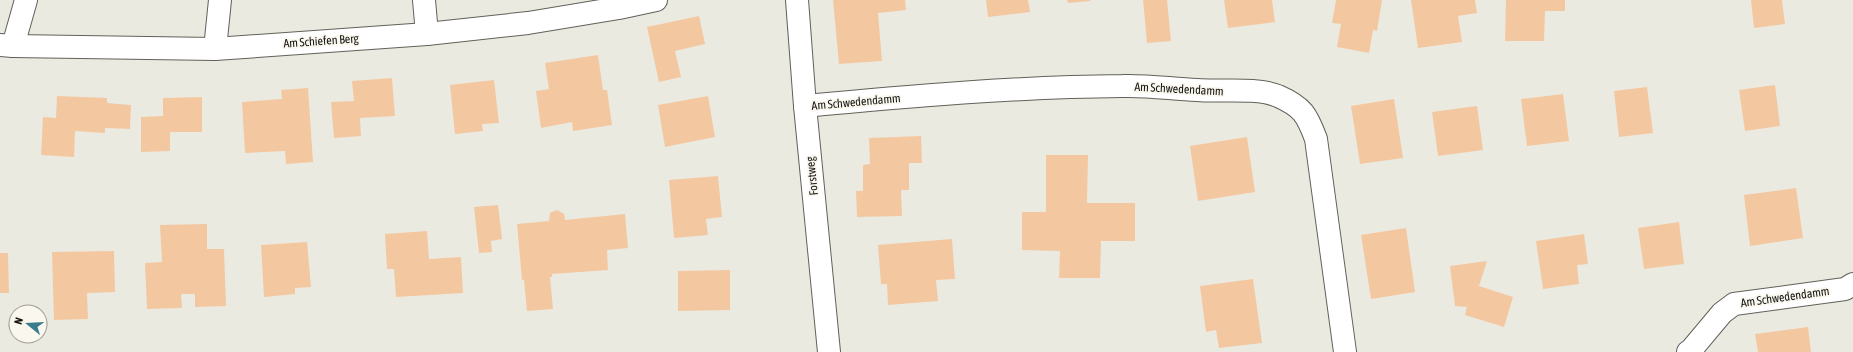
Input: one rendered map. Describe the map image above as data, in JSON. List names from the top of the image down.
{
  "streets": {
    "street": ["Am Schiefen Berg", "Am Schwedendamm", "Forstweg"]
  },
  "crossings": [
    ["Am Schwedendamm", "Forstweg"]
  ],
  "north": "left"
}
